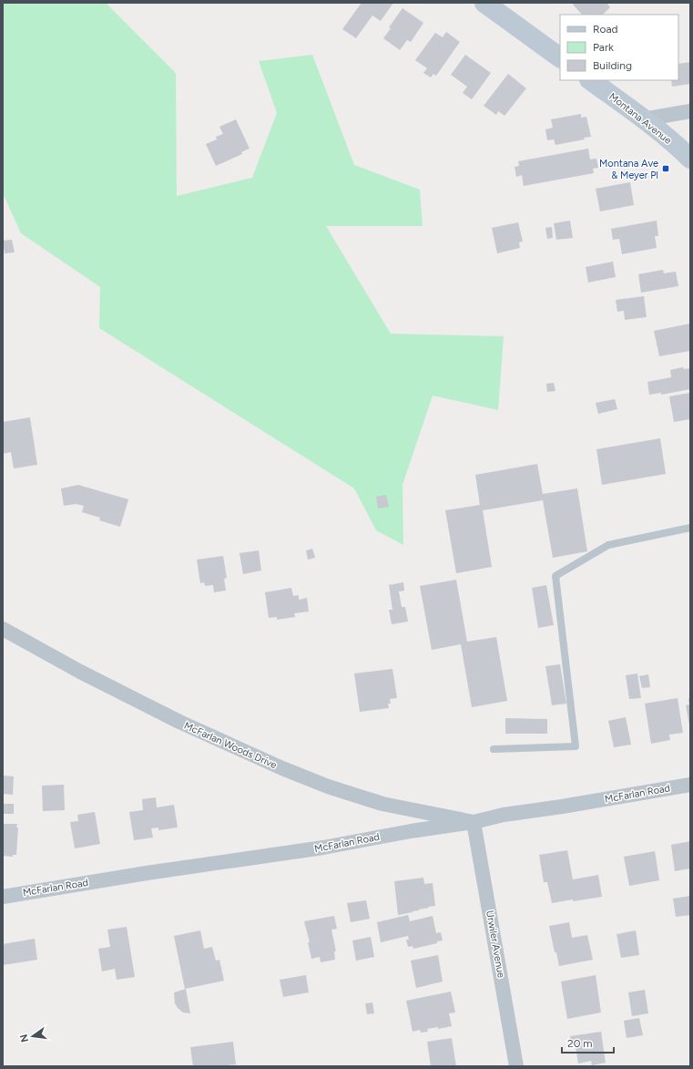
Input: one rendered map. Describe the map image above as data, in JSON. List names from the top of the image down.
{
  "streets": {
    "street": [
      "Montana Avenue",
      "McFarlan Woods Drive",
      "McFarlan Road",
      "Urwiler Avenue"
    ]
  },
  "crossings": [
    ["McFarlan Woods Drive", "McFarlan Road"],
    ["McFarlan Woods Drive", "Urwiler Avenue"],
    ["McFarlan Road", "Urwiler Avenue"]
  ],
  "places": {
    "transit": ["Montana Ave & Meyer Pl"]
  },
  "legend": ["Road", "Park", "Building"],
  "scale_bar": "20 m",
  "north": "left"
}
